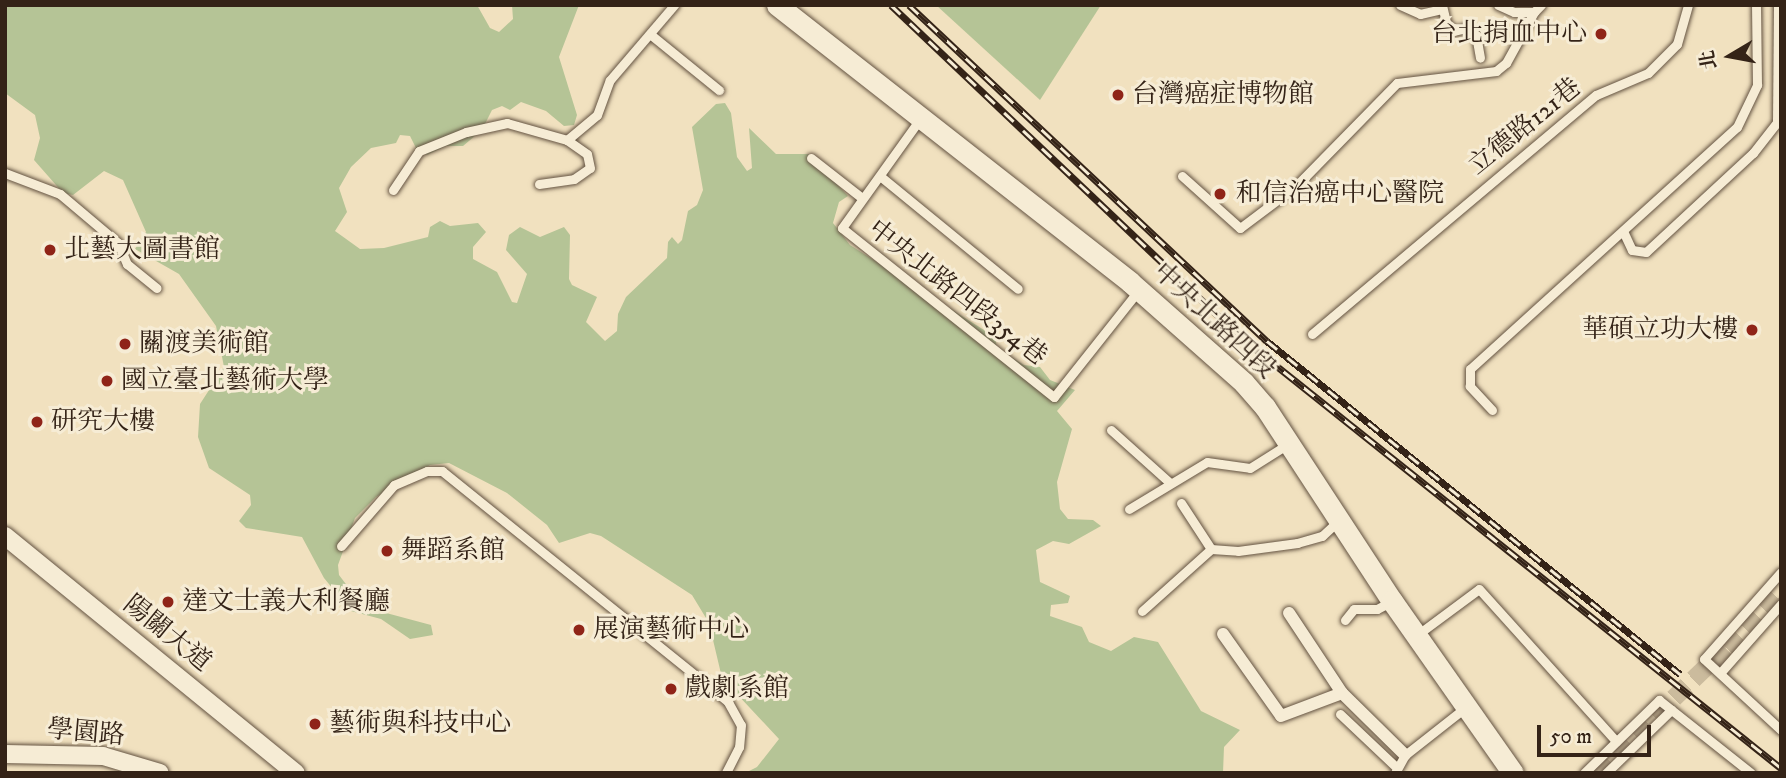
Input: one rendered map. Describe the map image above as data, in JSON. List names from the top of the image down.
{
  "streets": {
    "street": ["中央北路四段", "陽關大道", "學園路"],
    "lane": ["立德路121巷", "中央北路四段354巷"]
  },
  "crossings": [
    ["中央北路四段354巷", "中央北路四段"]
  ],
  "places": [
    "台北捐血中心",
    "台灣癌症博物館",
    "和信治癌中心醫院",
    "北藝大圖書館",
    "華碩立功大樓",
    "關渡美術館",
    "國立臺北藝術大學",
    "研究大樓",
    "舞蹈系館",
    "達文士義大利餐廳",
    "展演藝術中心",
    "戲劇系館",
    "藝術與科技中心"
  ],
  "scale_bar": "50 m",
  "north": "left"
}
